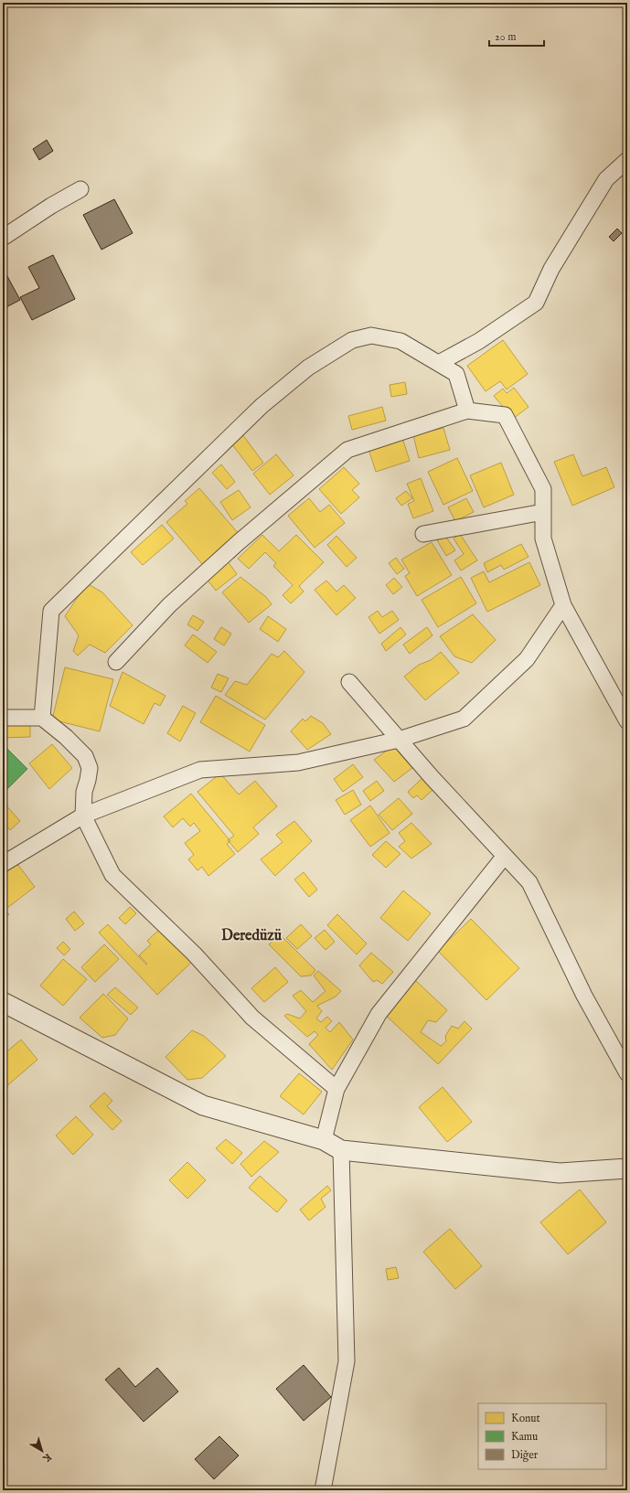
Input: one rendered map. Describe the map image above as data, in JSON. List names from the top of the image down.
{
  "districts": ["Deredüzü"],
  "legend": ["Konut", "Kamu", "Diğer"],
  "scale_bar": "20 m",
  "north": "bottom right"
}
